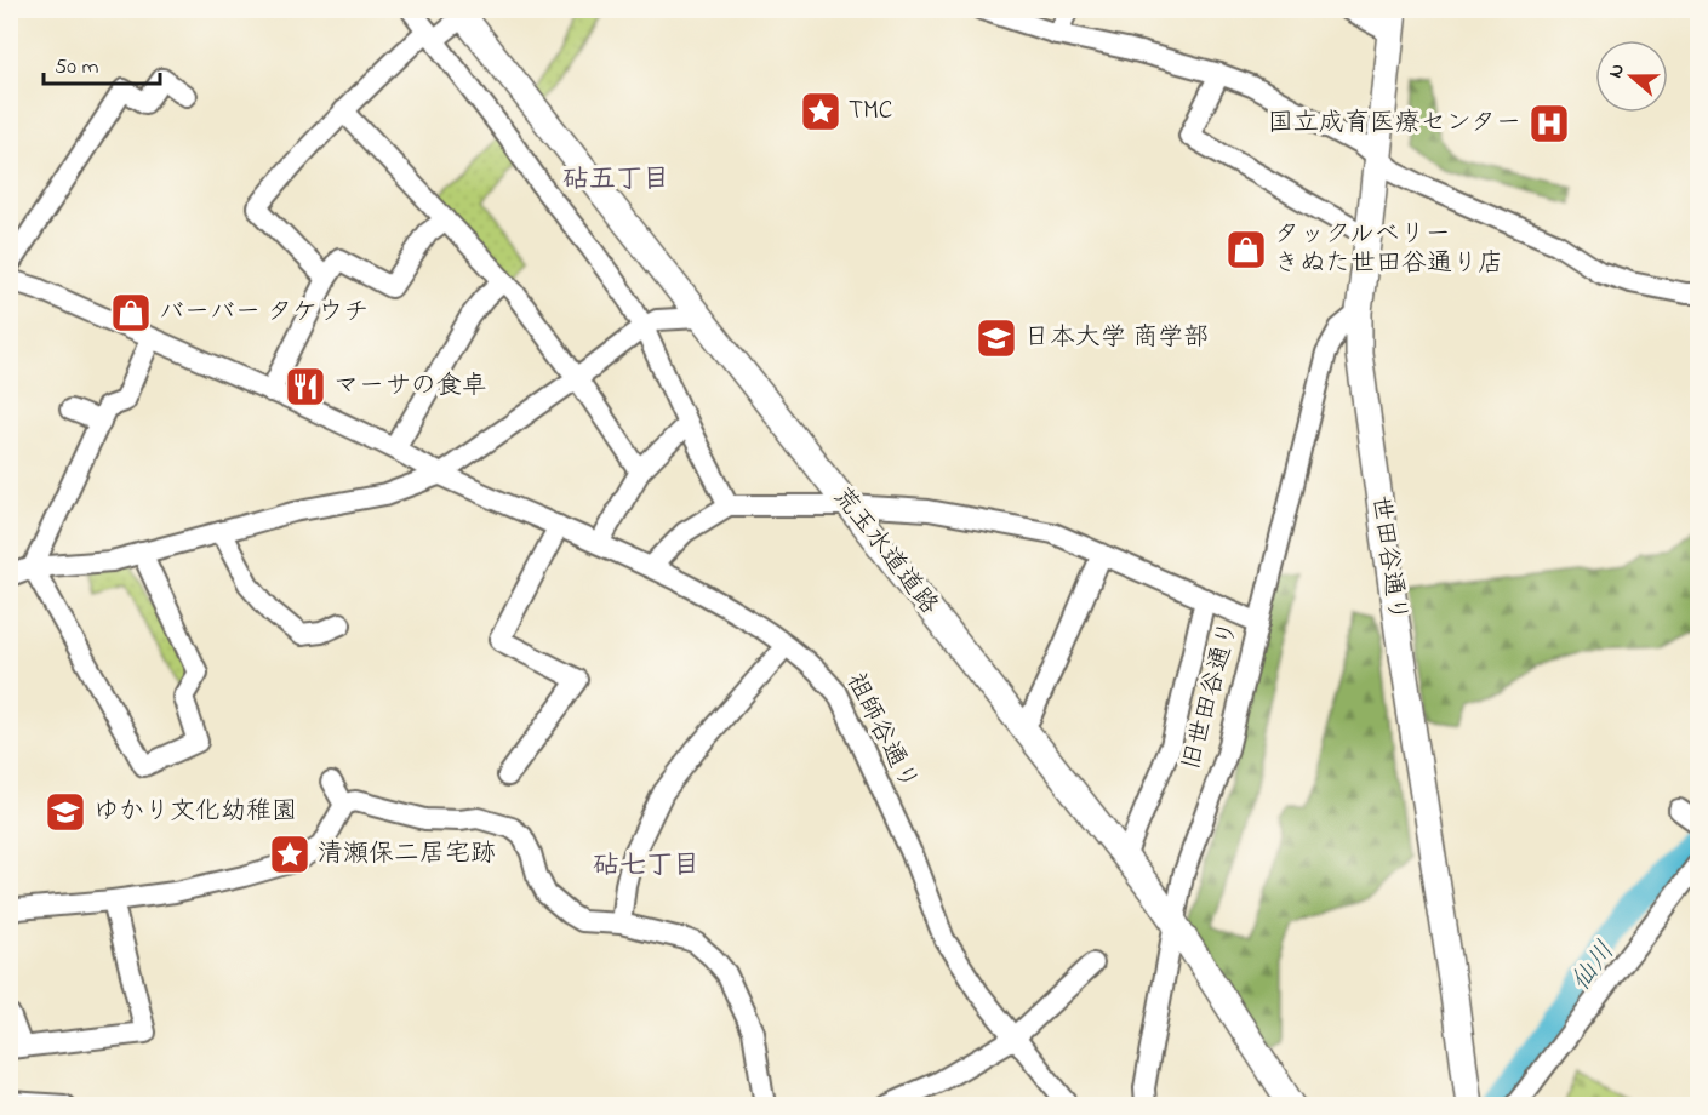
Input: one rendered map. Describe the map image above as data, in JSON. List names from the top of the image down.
{
  "streets": {
    "main road": ["荒玉水道道路", "世田谷通り"],
    "street": ["旧世田谷通り", "祖師谷通り"]
  },
  "crossings": [
    ["荒玉水道道路", "旧世田谷通り"],
    ["世田谷通り", "旧世田谷通り"]
  ],
  "districts": ["砧五丁目", "砧七丁目"],
  "water": ["仙川"],
  "places": {
    "place": ["TMC", "清瀬保二居宅跡"],
    "hospital": ["国立成育医療センター"],
    "shop": ["タックルベリー きぬた世田谷通り店", "バーバー タケウチ"],
    "school or university": ["日本大学 商学部", "ゆかり文化幼稚園"],
    "restaurant": ["マーサの食卓"]
  },
  "scale_bar": "50 m",
  "north": "left"
}
